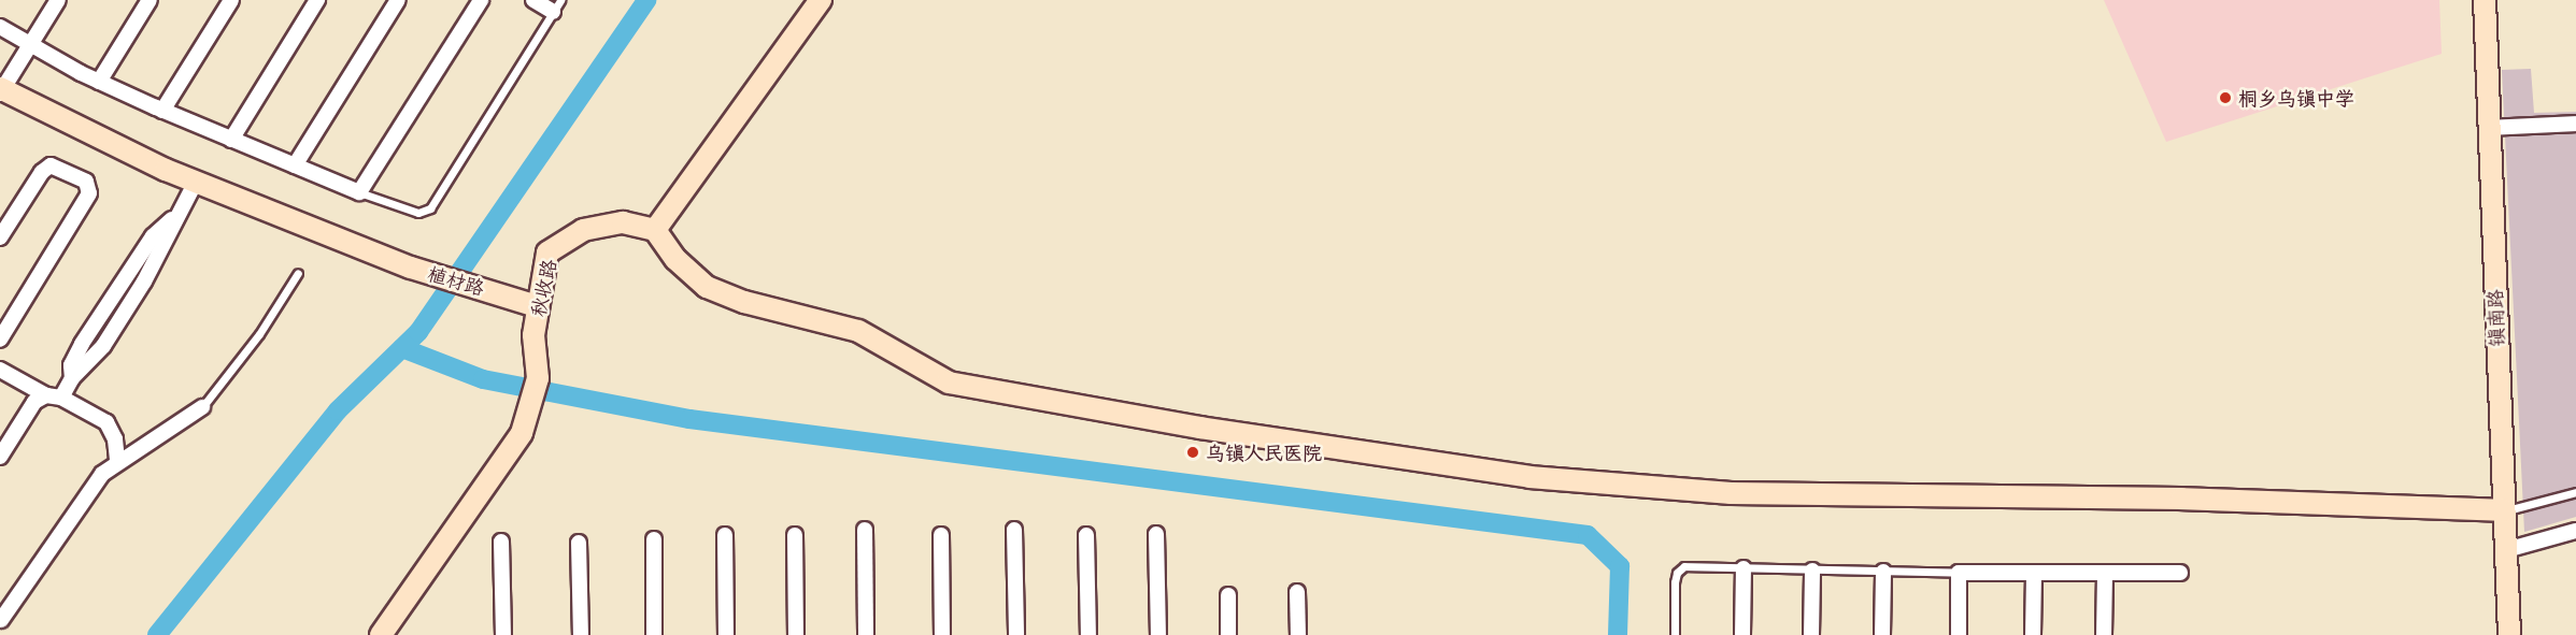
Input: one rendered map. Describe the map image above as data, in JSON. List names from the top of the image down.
{
  "streets": {
    "street": ["植材路", "秋收路", "镇南路"]
  },
  "crossings": [
    ["植材路", "秋收路"]
  ],
  "places": ["桐乡乌镇中学", "乌镇人民医院"]
}
